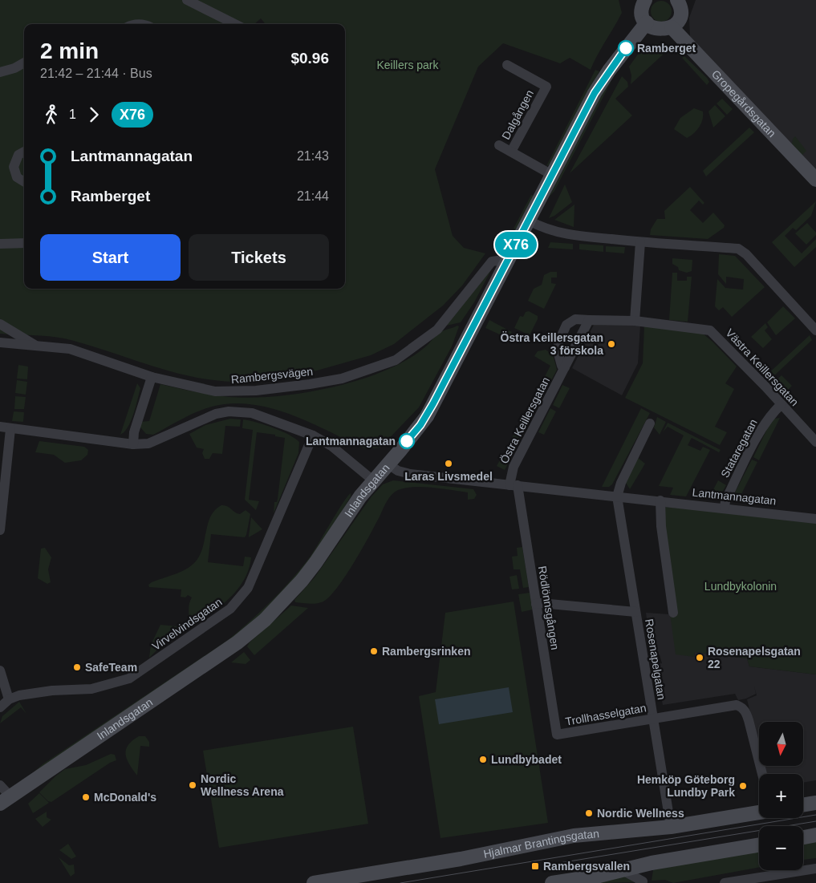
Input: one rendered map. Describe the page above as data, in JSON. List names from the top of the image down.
{
  "streets": {
    "street": [
      "Gropegårdsgatan",
      "Dalgången",
      "Västra Keillersgatan",
      "Rambergsvägen",
      "Östra Keillersgatan",
      "Stataregatan",
      "Inlandsgatan",
      "Lantmannagatan",
      "Rödlönnsgången",
      "Virvelvindsgatan",
      "Rosenapelgatan",
      "Trollhasselgatan",
      "Hjalmar Brantingsgatan"
    ]
  },
  "crossings": [
    ["Dalgången", "Inlandsgatan"],
    ["Västra Keillersgatan", "Stataregatan"],
    ["Rambergsvägen", "Inlandsgatan"],
    ["Östra Keillersgatan", "Lantmannagatan"],
    ["Östra Keillersgatan", "Rödlönnsgången"],
    ["Stataregatan", "Lantmannagatan"],
    ["Inlandsgatan", "Lantmannagatan"],
    ["Lantmannagatan", "Rödlönnsgången"],
    ["Lantmannagatan", "Rosenapelgatan"],
    ["Rödlönnsgången", "Trollhasselgatan"],
    ["Rosenapelgatan", "Trollhasselgatan"],
    ["Rosenapelgatan", "Hjalmar Brantingsgatan"]
  ],
  "parks": ["Keillers park", "Lundbykolonin"],
  "places": {
    "other": [
      "Ramberget",
      "Östra Keillersgatan 3 förskola",
      "Lantmannagatan",
      "Laras Livsmedel",
      "Rambergsrinken",
      "Rosenapelsgatan 22",
      "SafeTeam",
      "Lundbybadet",
      "Nordic Wellness Arena",
      "Hemköp Göteborg Lundby Park",
      "McDonald's",
      "Nordic Wellness"
    ],
    "transit": ["Rambergsvallen"]
  },
  "lines": ["bus line X76"],
  "north": "bottom",
  "page": {
    "on_map": "X76",
    "heading": ["2 min", "21:42 – 21:44 · Bus", "$0.96"],
    "legs": ["1", "X76"],
    "list": [
      {
        "name": "Lantmannagatan",
        "value": "21:43"
      },
      {
        "name": "Ramberget",
        "value": "21:44"
      }
    ],
    "buttons": ["Start", "Tickets"],
    "map_buttons": ["+", "−"]
  }
}
